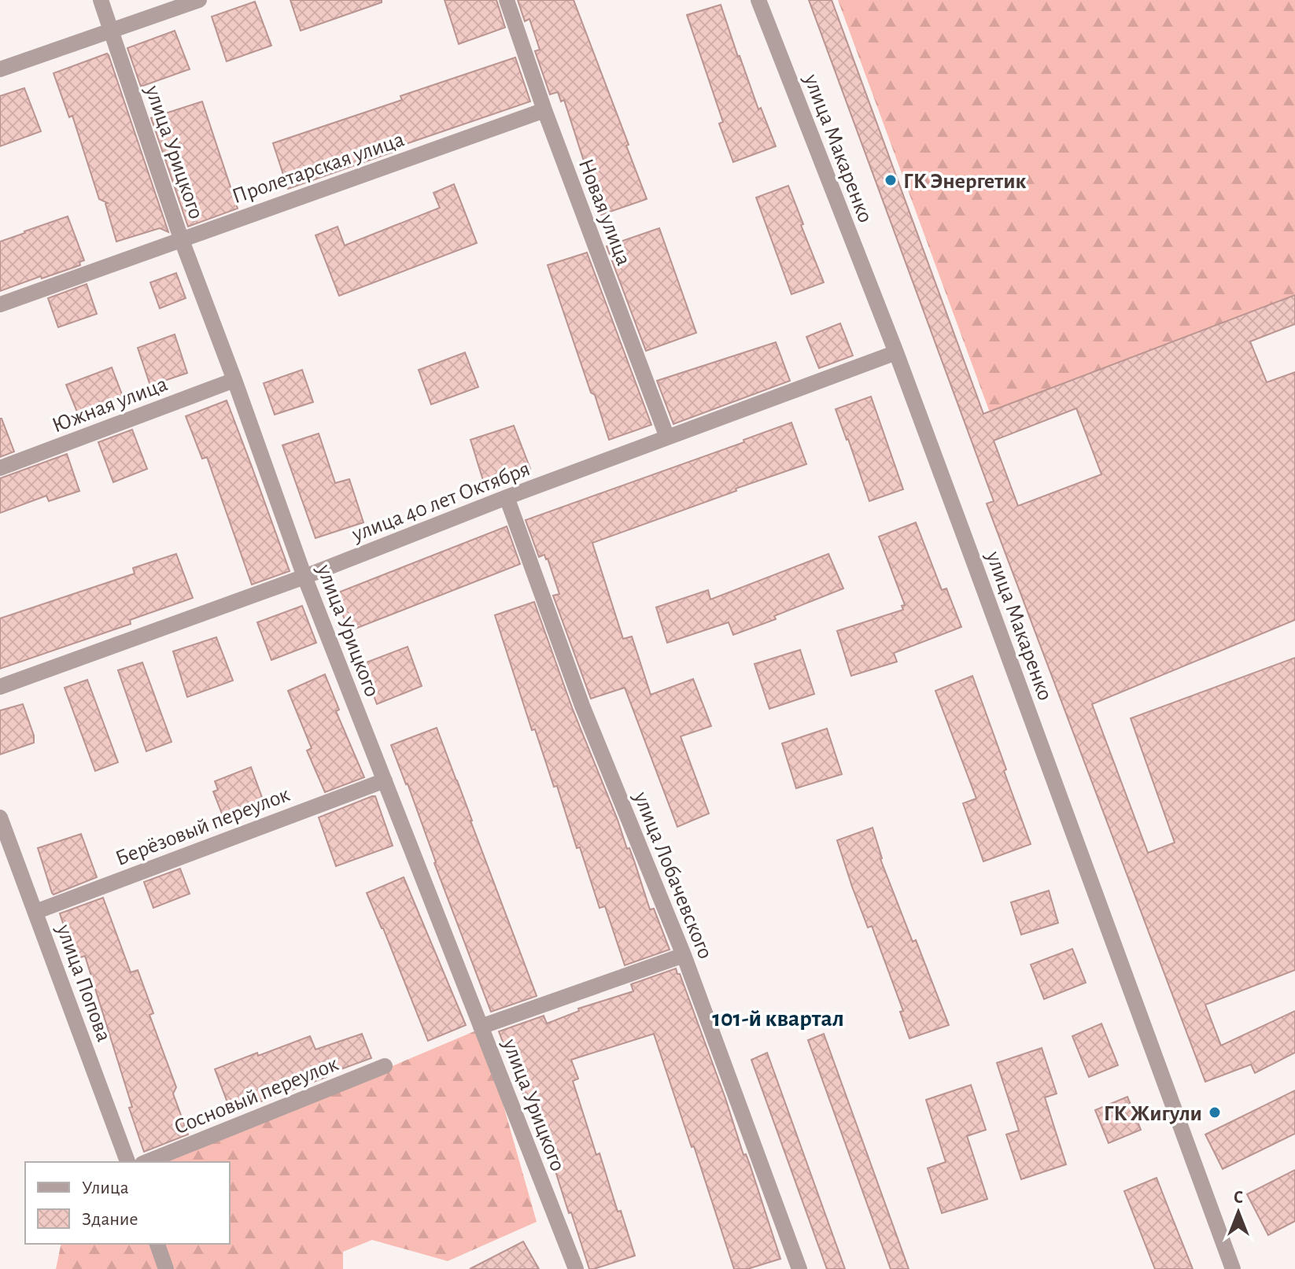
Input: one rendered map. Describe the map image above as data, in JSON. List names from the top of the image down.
{
  "streets": {
    "street": [
      "улица Макаренко",
      "улица Урицкого",
      "Пролетарская улица",
      "Новая улица",
      "Южная улица",
      "улица 40 лет Октября",
      "Берёзовый переулок",
      "улица Лобачевского",
      "улица Попова",
      "Сосновый переулок"
    ]
  },
  "crossings": [
    ["улица Макаренко", "улица 40 лет Октября"],
    ["улица Урицкого", "Пролетарская улица"],
    ["улица Урицкого", "Южная улица"],
    ["улица Урицкого", "улица 40 лет Октября"],
    ["улица Урицкого", "Берёзовый переулок"],
    ["Пролетарская улица", "Новая улица"],
    ["Новая улица", "улица 40 лет Октября"],
    ["улица 40 лет Октября", "улица Лобачевского"],
    ["Берёзовый переулок", "улица Попова"]
  ],
  "districts": ["101-й квартал"],
  "places": ["ГК Энергетик", "ГК Жигули"],
  "legend": ["Улица", "Здание"],
  "north": "top"
}
